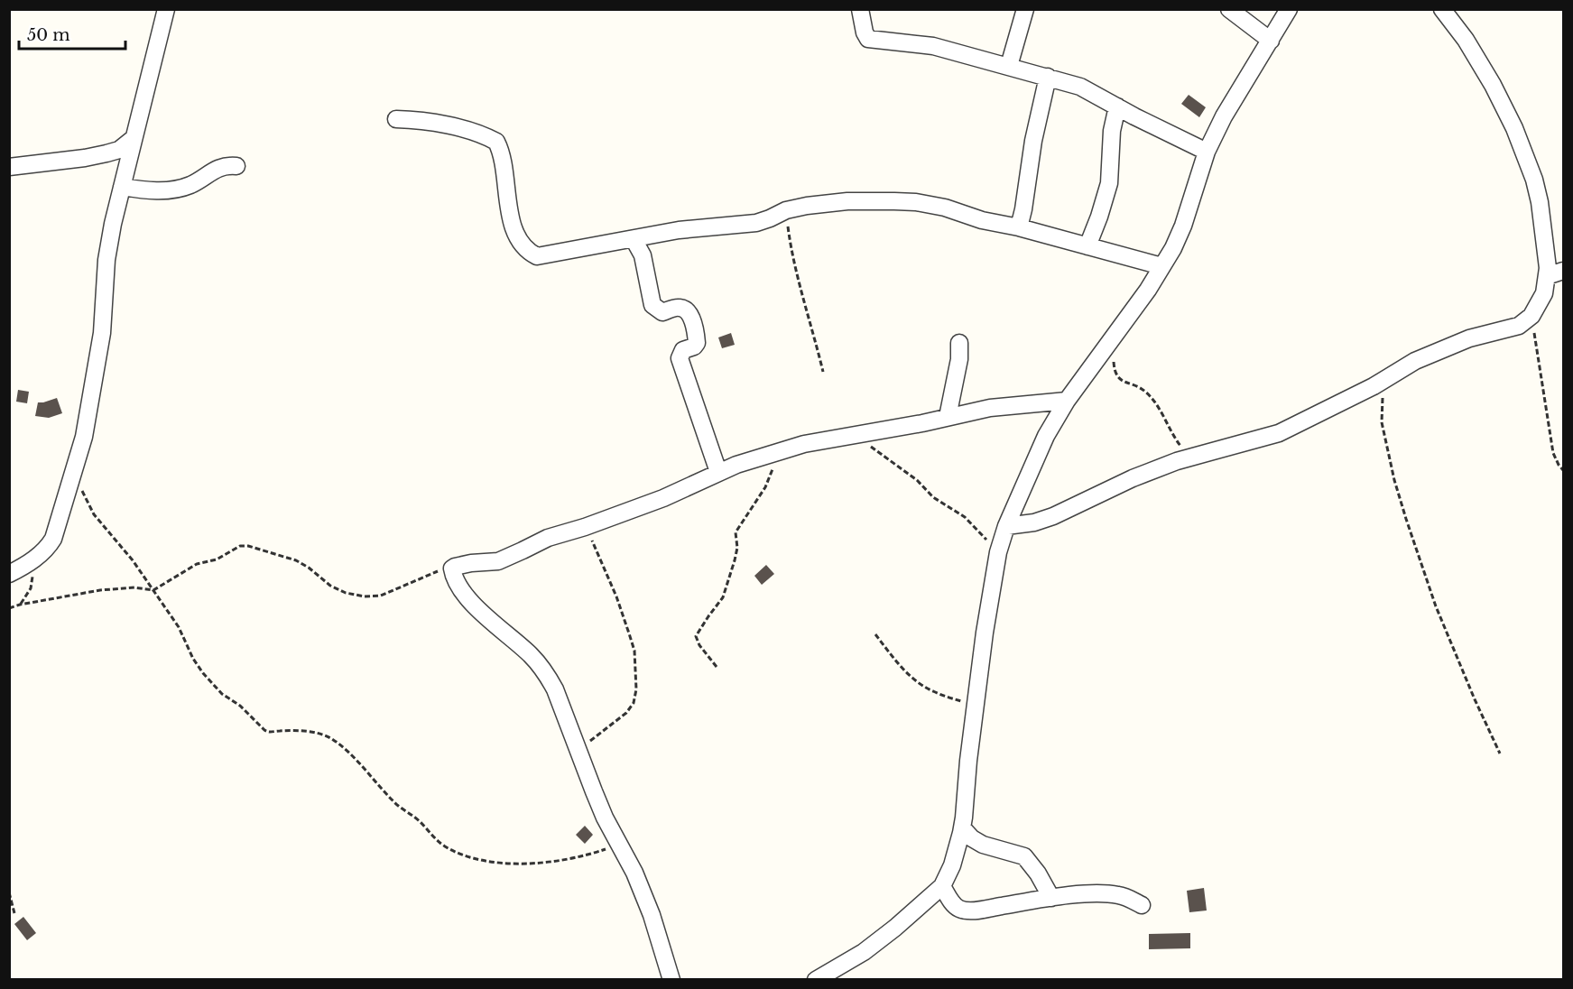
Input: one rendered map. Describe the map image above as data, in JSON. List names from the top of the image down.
{
  "scale_bar": "50 m"
}
